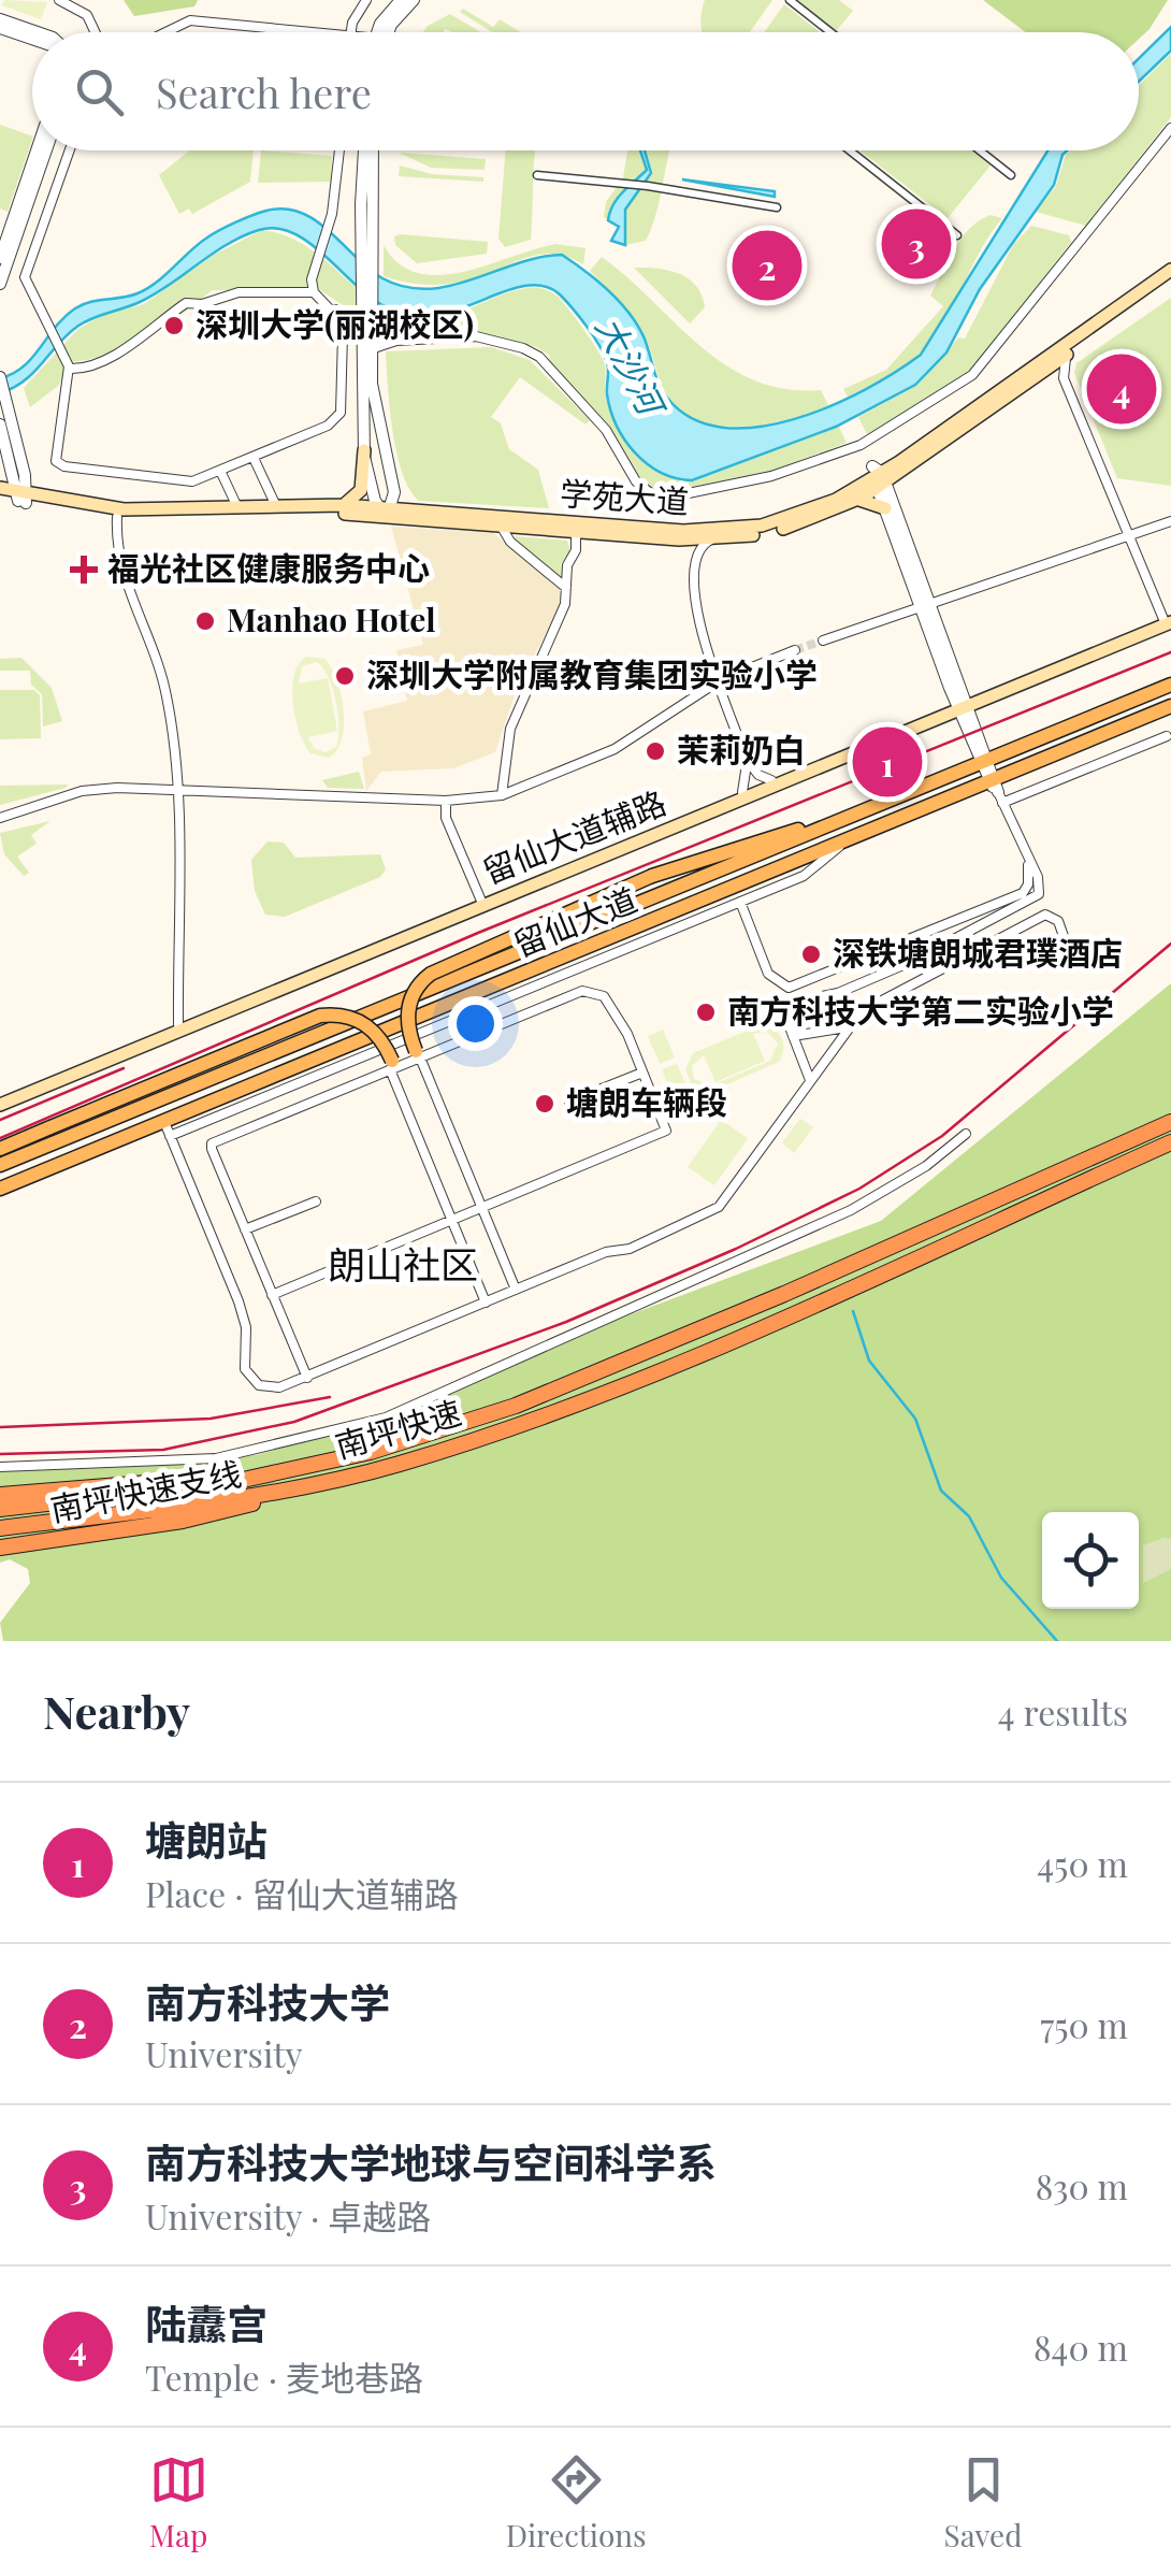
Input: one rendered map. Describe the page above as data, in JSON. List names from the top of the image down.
{
  "streets": {
    "highway": ["南坪快速", "南坪快速支线"],
    "main road": ["学苑大道", "留仙大道辅路", "留仙大道"]
  },
  "crossings": [
    ["南坪快速", "南坪快速支线"]
  ],
  "districts": ["朗山社区"],
  "water": ["大沙河"],
  "places": {
    "other": [
      "深圳大学(丽湖校区)",
      "Manhao Hotel",
      "深圳大学附属教育集团实验小学",
      "茉莉奶白",
      "深铁塘朗城君璞酒店",
      "南方科技大学第二实验小学",
      "塘朗车辆段"
    ],
    "health": ["福光社区健康服务中心"]
  },
  "page": {
    "search": "Search here",
    "pins": [
      "3",
      "2",
      "4",
      "1"
    ],
    "heading": ["Nearby", "4 results"],
    "list": [
      {
        "mark": "1",
        "name": "塘朗站",
        "note": "Place · 留仙大道辅路",
        "value": "450 m"
      },
      {
        "mark": "2",
        "name": "南方科技大学",
        "note": "University",
        "value": "750 m"
      },
      {
        "mark": "3",
        "name": "南方科技大学地球与空间科学系",
        "note": "University · 卓越路",
        "value": "830 m"
      },
      {
        "mark": "4",
        "name": "陆纛宫",
        "note": "Temple · 麦地巷路",
        "value": "840 m"
      }
    ],
    "nav": ["Map", "Directions", "Saved"]
  }
}
